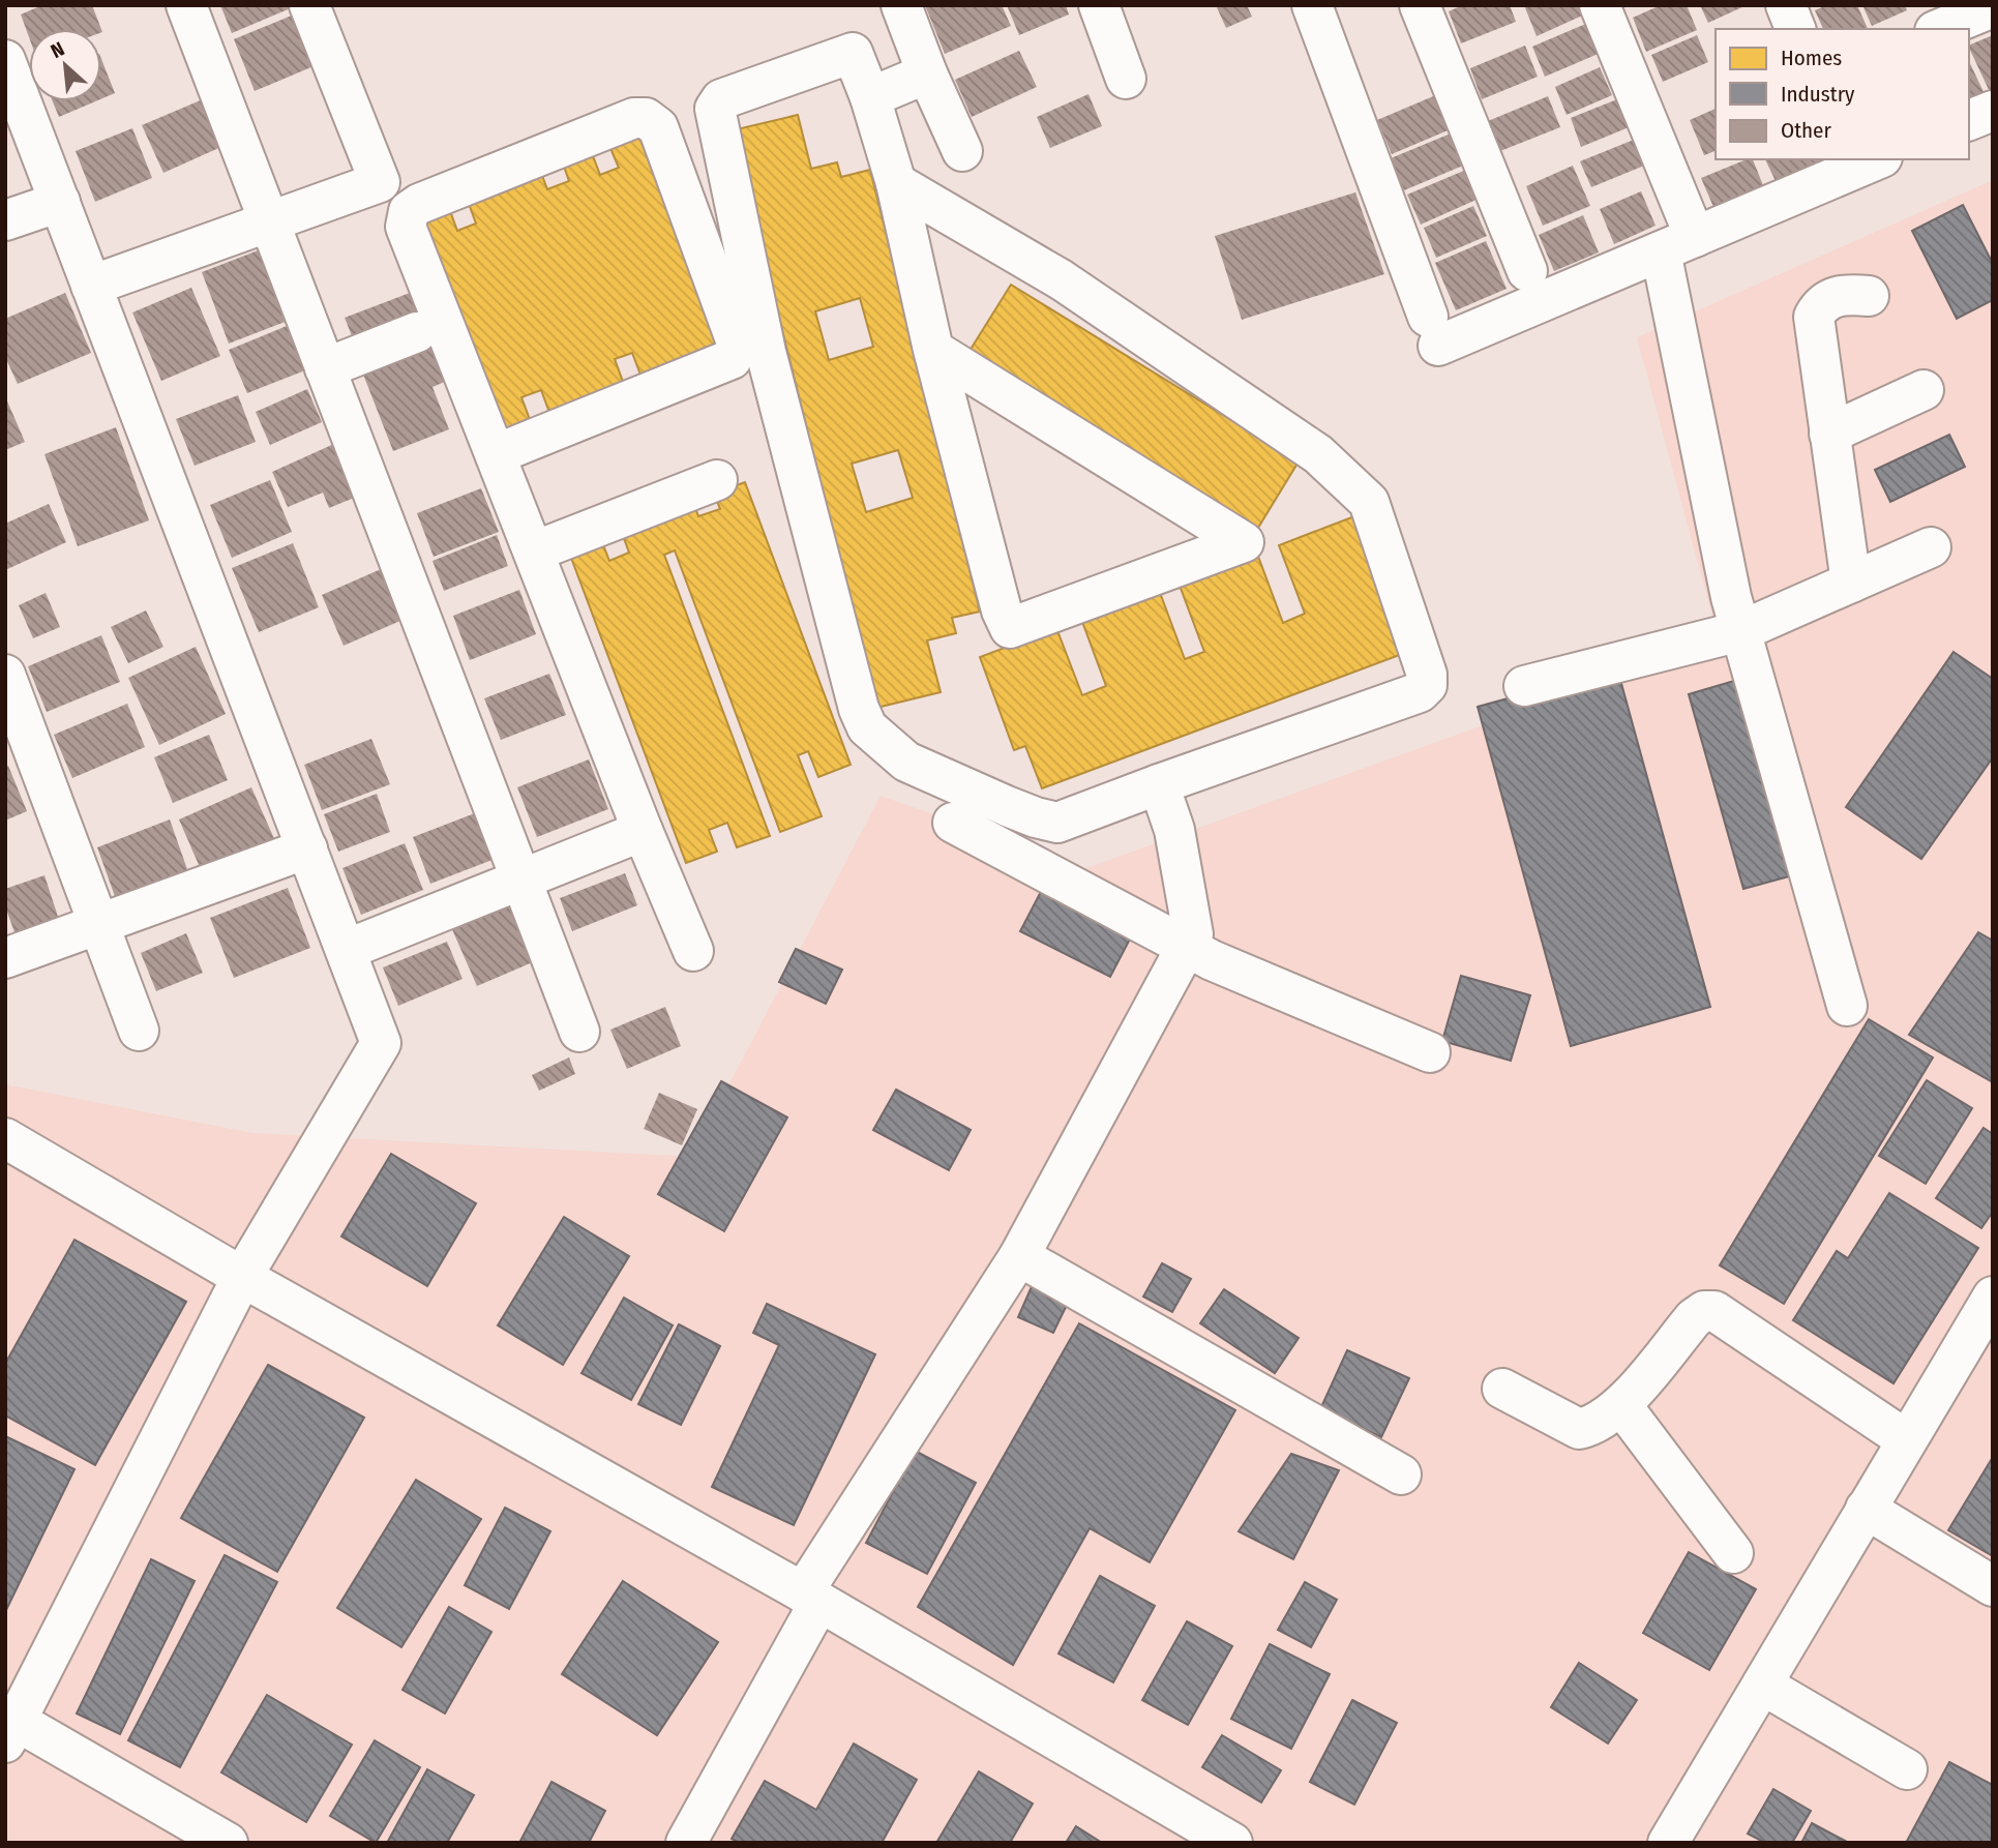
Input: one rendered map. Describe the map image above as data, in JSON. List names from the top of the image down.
{
  "legend": ["Homes", "Industry", "Other"],
  "north": "top left"
}
